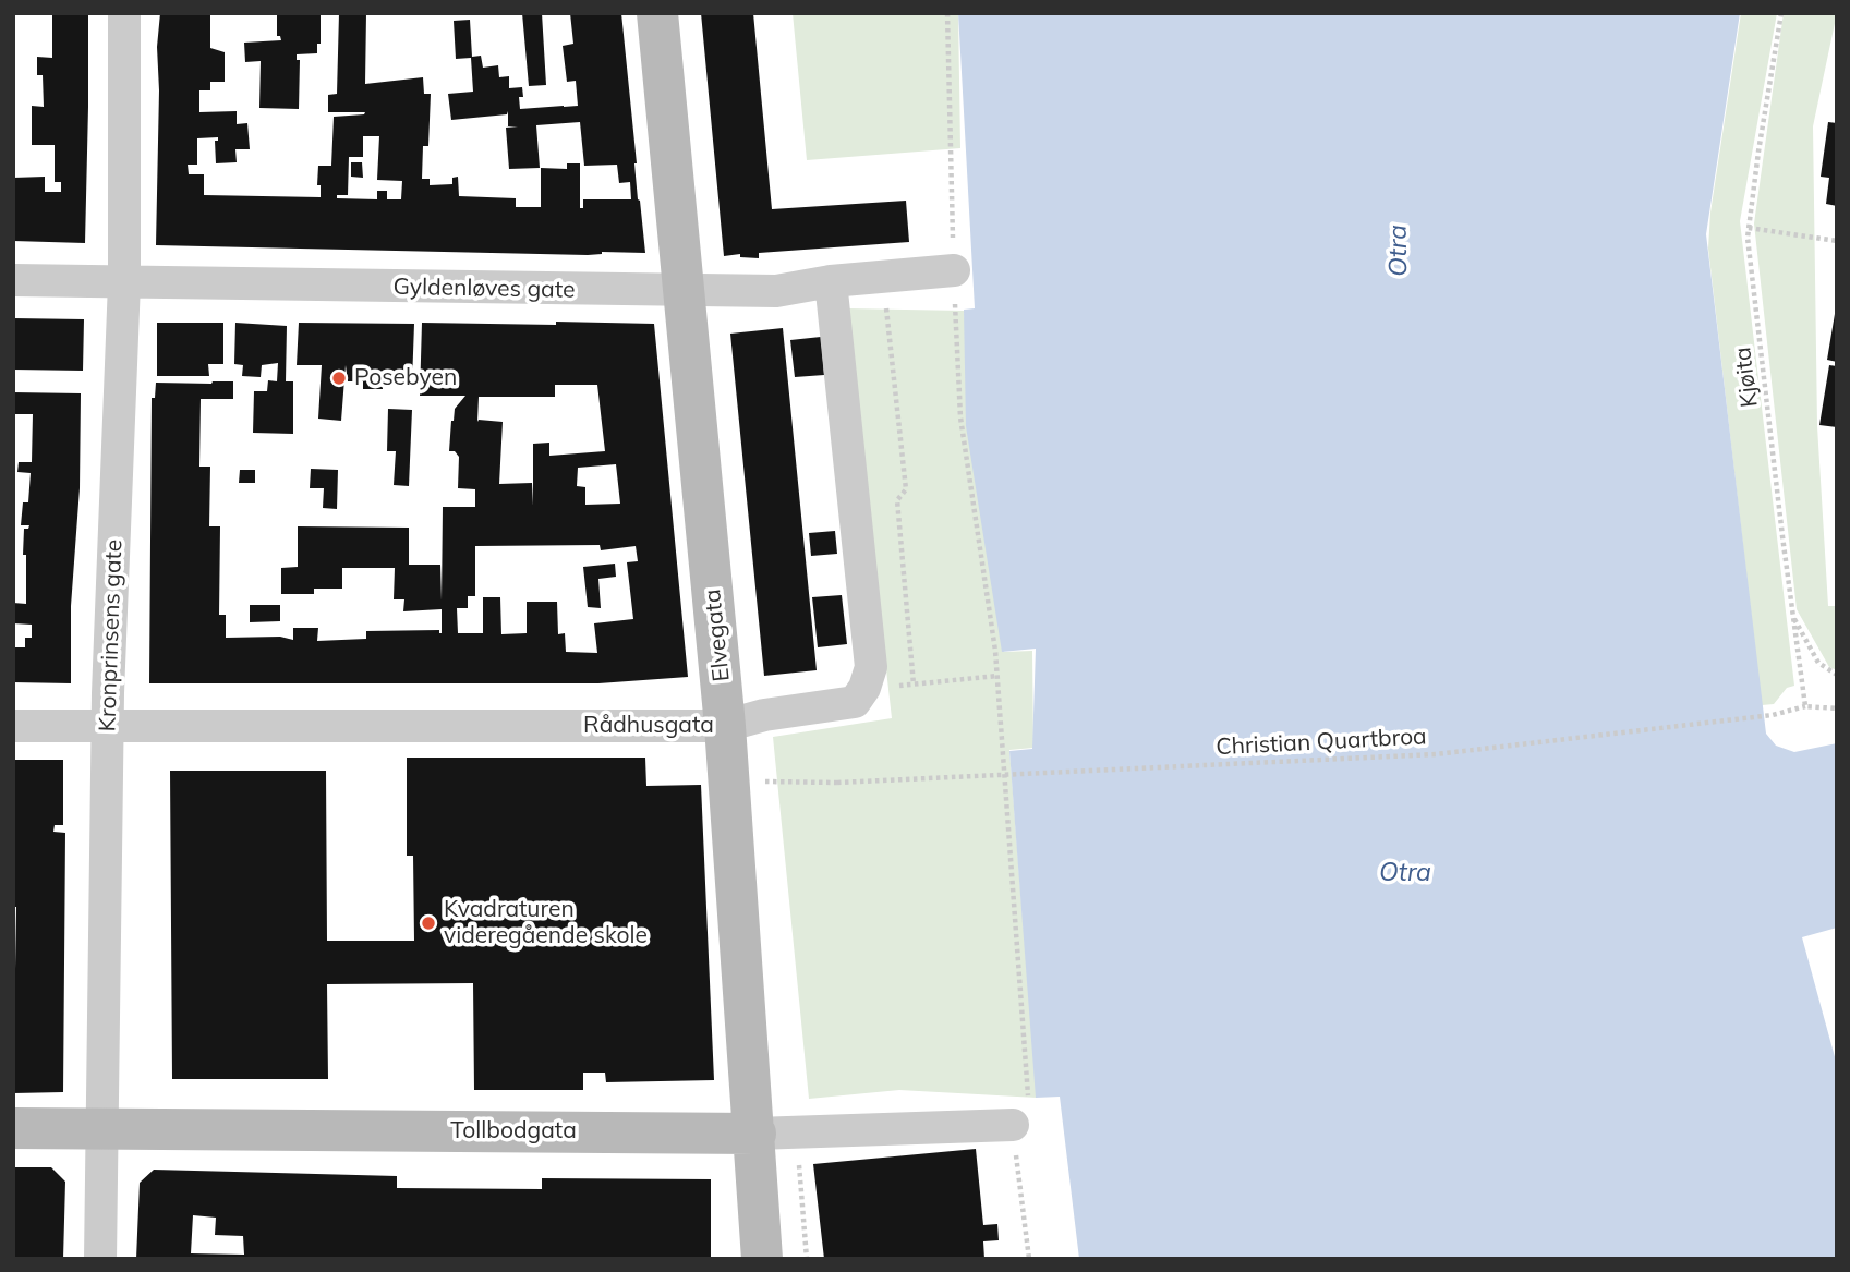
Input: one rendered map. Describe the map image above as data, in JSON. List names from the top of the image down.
{
  "streets": {
    "street": [
      "Gyldenløves gate",
      "Kronprinsens gate",
      "Elvegata",
      "Rådhusgata",
      "Tollbodgata"
    ],
    "path": ["Kjøita", "Christian Quartbroa"]
  },
  "crossings": [
    ["Gyldenløves gate", "Kronprinsens gate"],
    ["Gyldenløves gate", "Elvegata"],
    ["Kjøita", "Christian Quartbroa"],
    ["Kronprinsens gate", "Rådhusgata"],
    ["Kronprinsens gate", "Tollbodgata"],
    ["Elvegata", "Rådhusgata"],
    ["Elvegata", "Tollbodgata"]
  ],
  "water": ["Otra"],
  "places": ["Posebyen", "Kvadraturen videregående skole"]
}
